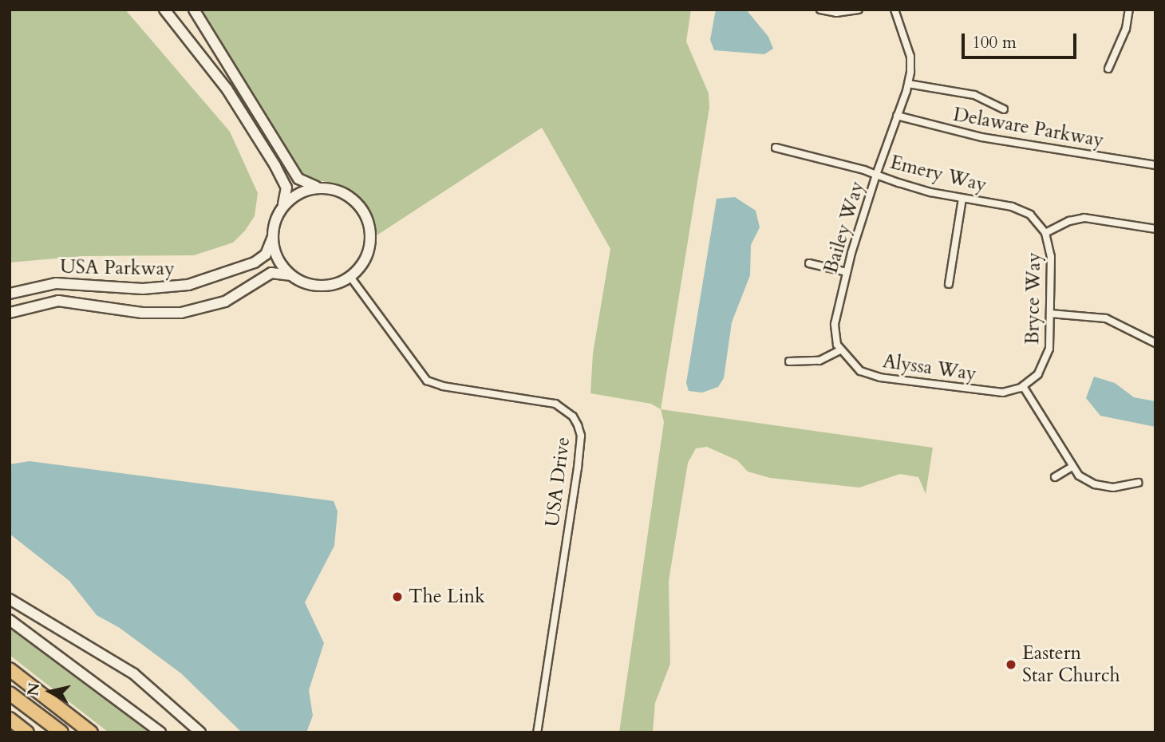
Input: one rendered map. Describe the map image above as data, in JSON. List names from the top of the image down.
{
  "streets": {
    "street": [
      "Delaware Parkway",
      "Emery Way",
      "Bailey Way",
      "USA Parkway",
      "Bryce Way",
      "Alyssa Way",
      "USA Drive"
    ]
  },
  "crossings": [
    ["Delaware Parkway", "Bailey Way"],
    ["Emery Way", "Bailey Way"],
    ["Emery Way", "Bryce Way"],
    ["Bailey Way", "Alyssa Way"],
    ["USA Parkway", "USA Drive"],
    ["Bryce Way", "Alyssa Way"]
  ],
  "places": ["The Link", "Eastern Star Church"],
  "scale_bar": "100 m",
  "north": "left"
}
